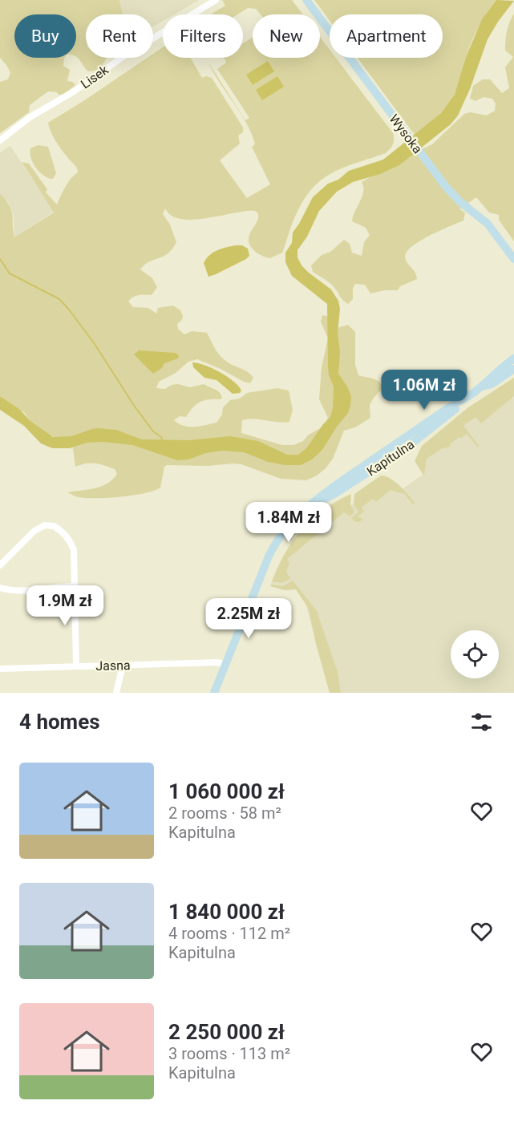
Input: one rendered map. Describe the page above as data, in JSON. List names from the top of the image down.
{
  "streets": {
    "street": [
      "Lisek",
      "Wysoka",
      "Kapitulna",
      "Jasna"
    ]
  },
  "crossings": [
    ["Kapitulna", "Jasna"]
  ],
  "page": {
    "chip": [
      "Buy",
      "Rent",
      "Filters",
      "New",
      "Apartment"
    ],
    "price": [
      "1.06M zł",
      "1.84M zł",
      "1.9M zł",
      "2.25M zł"
    ],
    "heading": "4 homes",
    "list": [
      {
        "name": "1 060 000 zł",
        "note": "2 rooms · 58 m² · Kapitulna"
      },
      {
        "name": "1 840 000 zł",
        "note": "4 rooms · 112 m² · Kapitulna"
      },
      {
        "name": "2 250 000 zł",
        "note": "3 rooms · 113 m² · Kapitulna"
      }
    ]
  }
}
